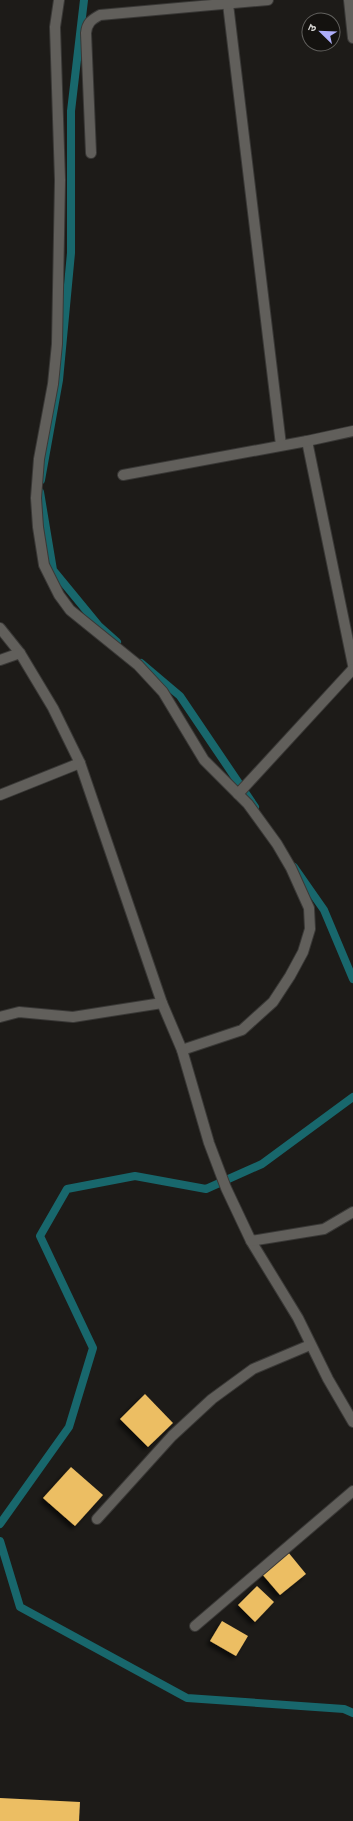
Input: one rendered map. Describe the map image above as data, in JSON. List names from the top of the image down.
{
  "north": "top left"
}
